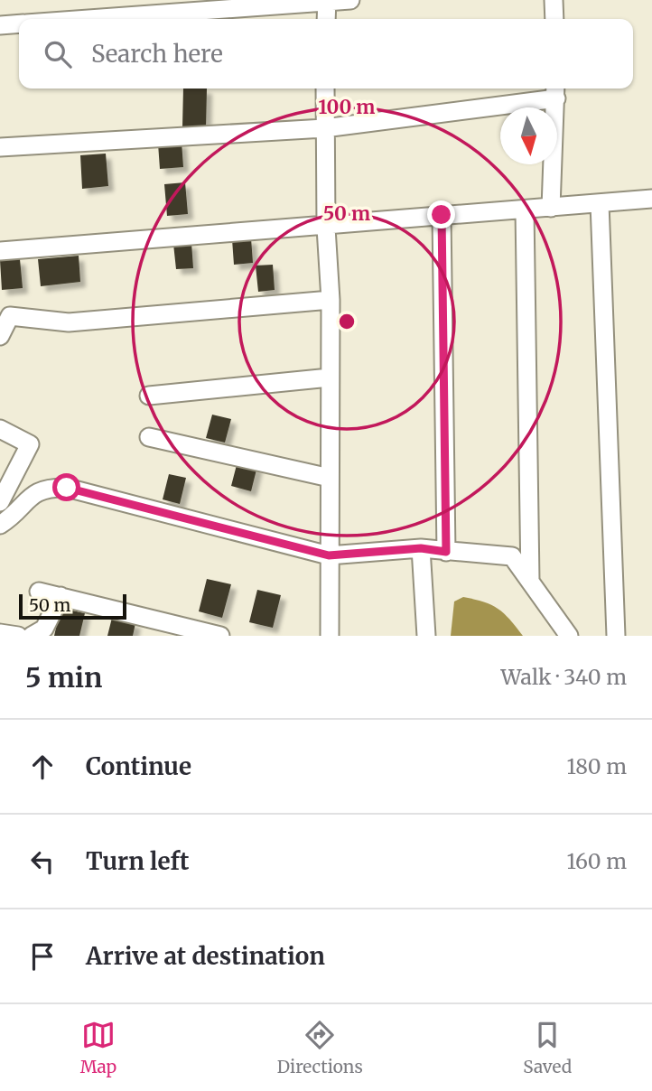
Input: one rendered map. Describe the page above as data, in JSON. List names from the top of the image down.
{
  "scale_bar": "50 m",
  "north": "bottom",
  "page": {
    "search": "Search here",
    "scale": "50 m",
    "heading": ["5 min", "Walk · 340 m"],
    "list": [
      ["Continue", "180 m"],
      ["Turn left", "160 m"],
      "Arrive at destination"
    ],
    "nav": ["Map", "Directions", "Saved"]
  },
  "rings": ["100 m", "50 m"]
}
